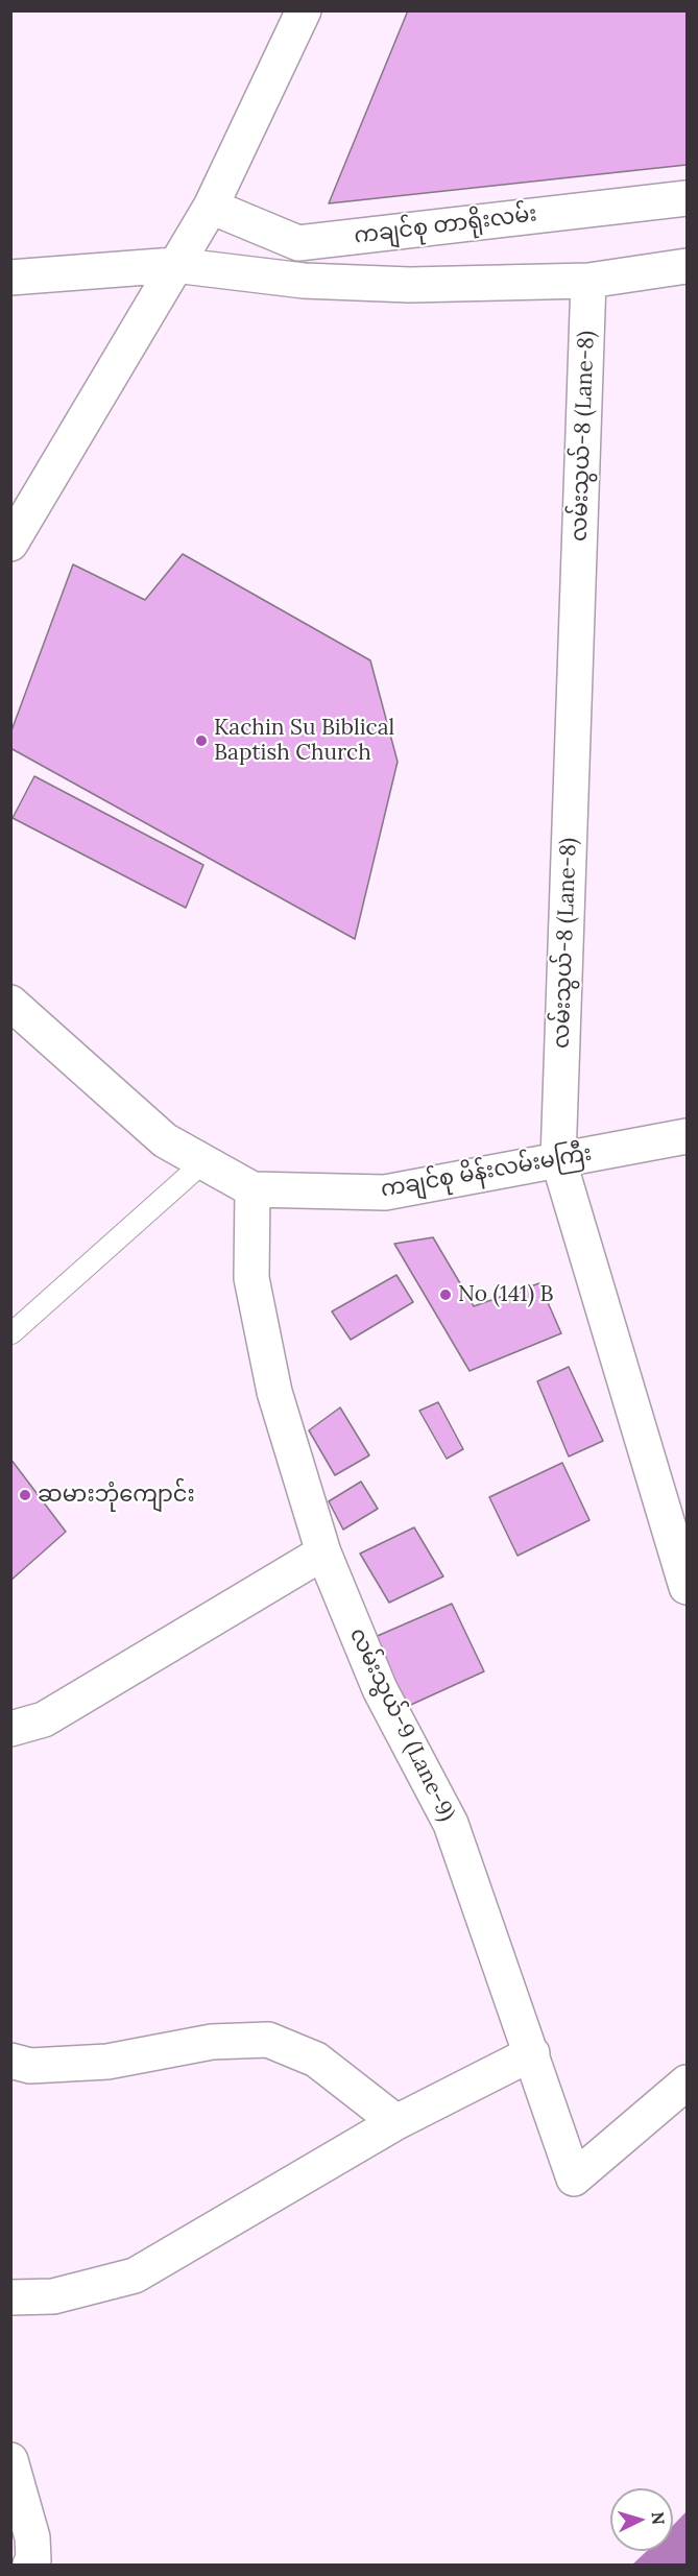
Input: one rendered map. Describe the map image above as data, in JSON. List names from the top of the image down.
{
  "streets": {
    "street": [
      "ကချင်စု တာရိုးလမ်း",
      "လမ်းသွယ်-8 (Lane-8)",
      "ကချင်စု မိန်းလမ်းမကြီး",
      "လမ်းသွယ်-9 (Lane-9)"
    ]
  },
  "crossings": [
    ["လမ်းသွယ်-8 (Lane-8)", "ကချင်စု မိန်းလမ်းမကြီး"],
    ["ကချင်စု မိန်းလမ်းမကြီး", "လမ်းသွယ်-9 (Lane-9)"]
  ],
  "places": ["Kachin Su Biblical Baptish Church", "No (141) B", "ဆမားဘုံကျောင်း"],
  "north": "right"
}
